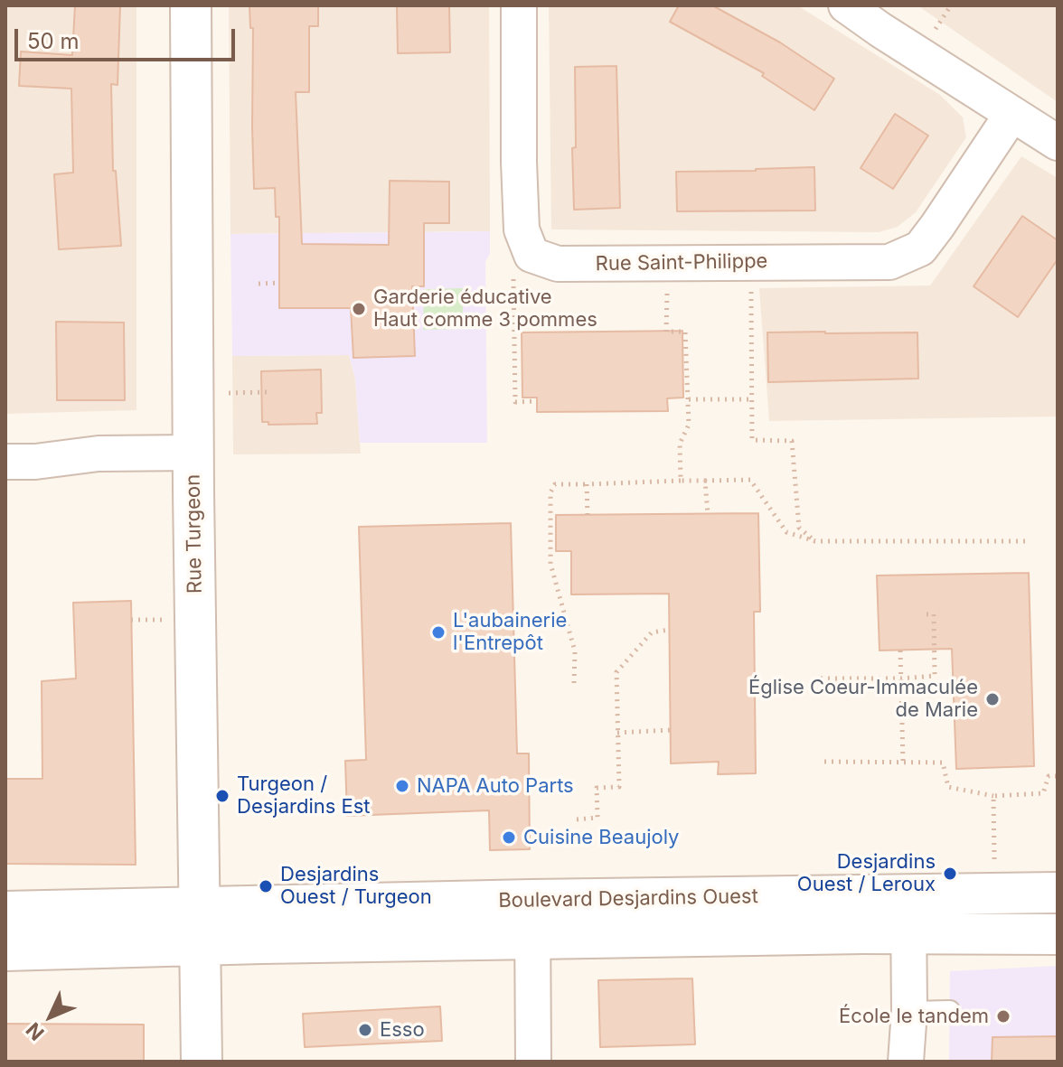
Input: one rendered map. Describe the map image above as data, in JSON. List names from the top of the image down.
{
  "streets": {
    "street": ["Rue Saint-Philippe", "Rue Turgeon", "Boulevard Desjardins Ouest"]
  },
  "crossings": [
    ["Rue Turgeon", "Boulevard Desjardins Ouest"]
  ],
  "places": [
    "Garderie éducative Haut comme 3 pommes",
    "L'aubainerie l'Entrepôt",
    "Église Coeur-Immaculée de Marie",
    "NAPA Auto Parts",
    "Turgeon / Desjardins Est",
    "Cuisine Beaujoly",
    "Desjardins Ouest / Leroux",
    "Desjardins Ouest / Turgeon",
    "École le tandem",
    "Esso"
  ],
  "scale_bar": "50 m",
  "north": "bottom left"
}
